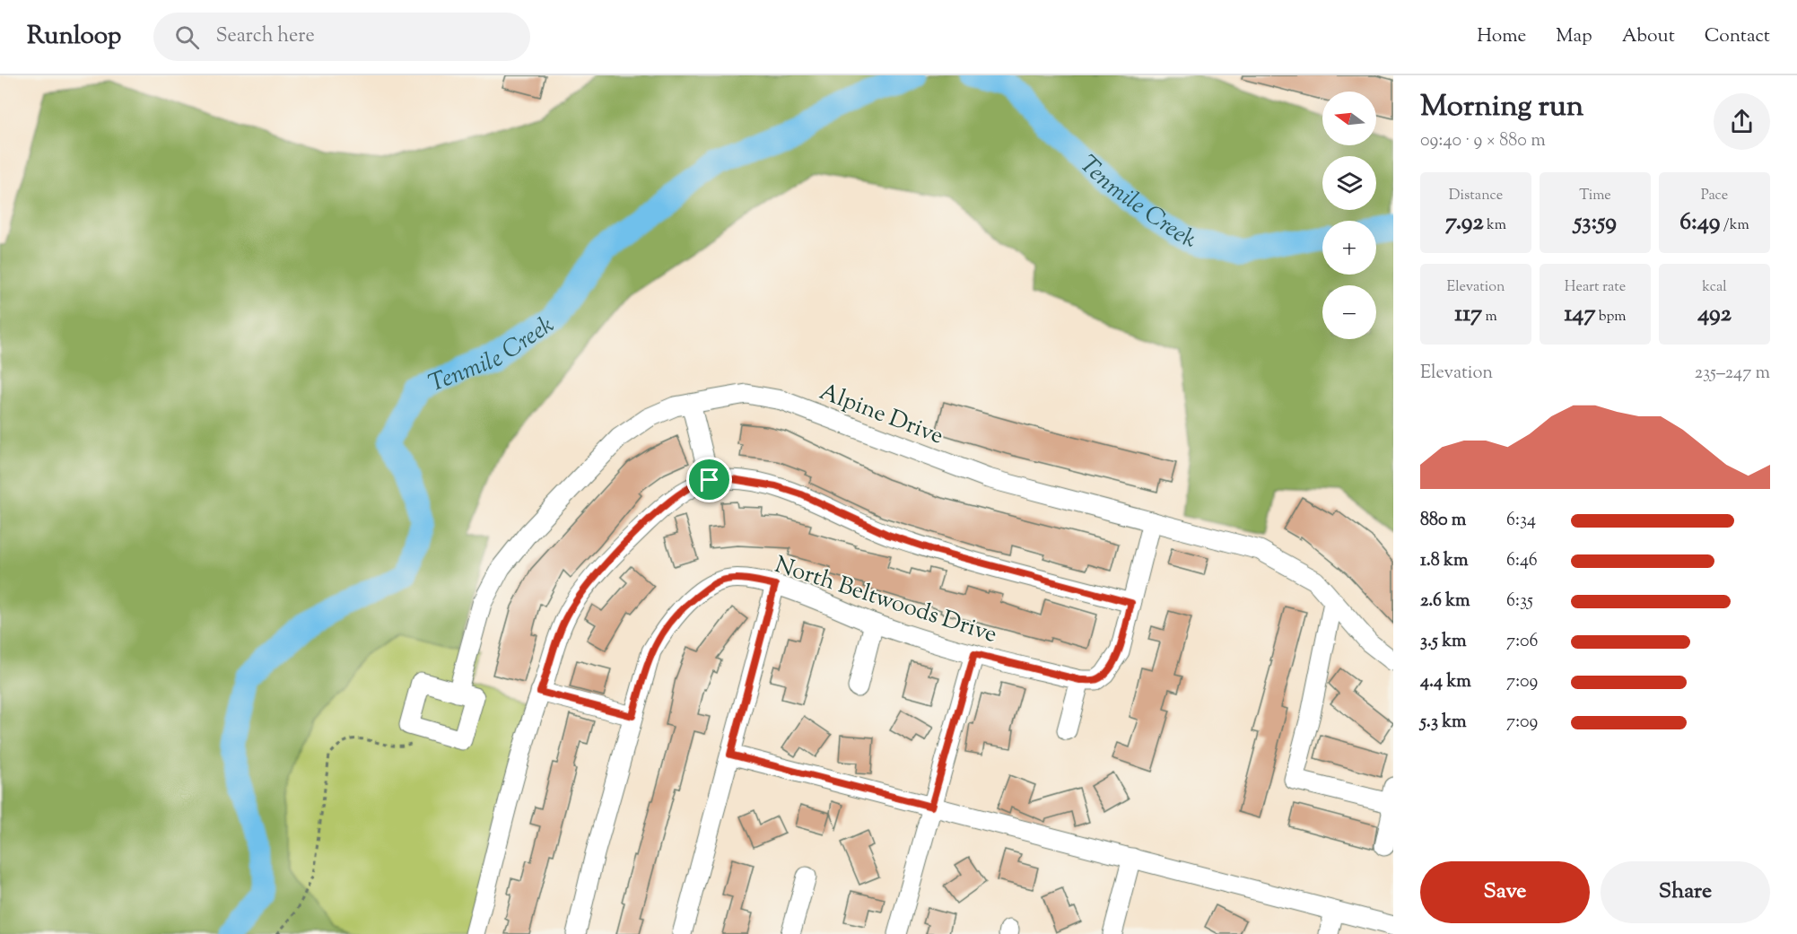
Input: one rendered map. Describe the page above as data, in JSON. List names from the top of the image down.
{
  "streets": {
    "street": ["Alpine Drive", "North Beltwoods Drive"]
  },
  "crossings": [
    ["Alpine Drive", "North Beltwoods Drive"]
  ],
  "water": ["Tenmile Creek"],
  "north": "left",
  "page": {
    "header": "Runloop",
    "search": "Search here",
    "nav": [
      "Home",
      "Map",
      "About",
      "Contact"
    ],
    "heading": ["Morning run", "09:40 · 9 × 880 m"],
    "map_buttons": ["+", "−"],
    "stats": [
      ["Distance", "7.92 km"],
      ["Time", "53:59"],
      ["Pace", "6:49 /km"],
      ["Elevation", "117 m"],
      ["Heart rate", "147 bpm"],
      ["kcal", "492"]
    ],
    "chart": ["Elevation", "235–247 m"],
    "list": [
      {
        "name": "880 m",
        "note": "6:34"
      },
      {
        "name": "1.8 km",
        "note": "6:46"
      },
      {
        "name": "2.6 km",
        "note": "6:35"
      },
      {
        "name": "3.5 km",
        "note": "7:06"
      },
      {
        "name": "4.4 km",
        "note": "7:09"
      },
      {
        "name": "5.3 km",
        "note": "7:09"
      }
    ],
    "buttons": ["Save", "Share"]
  }
}
